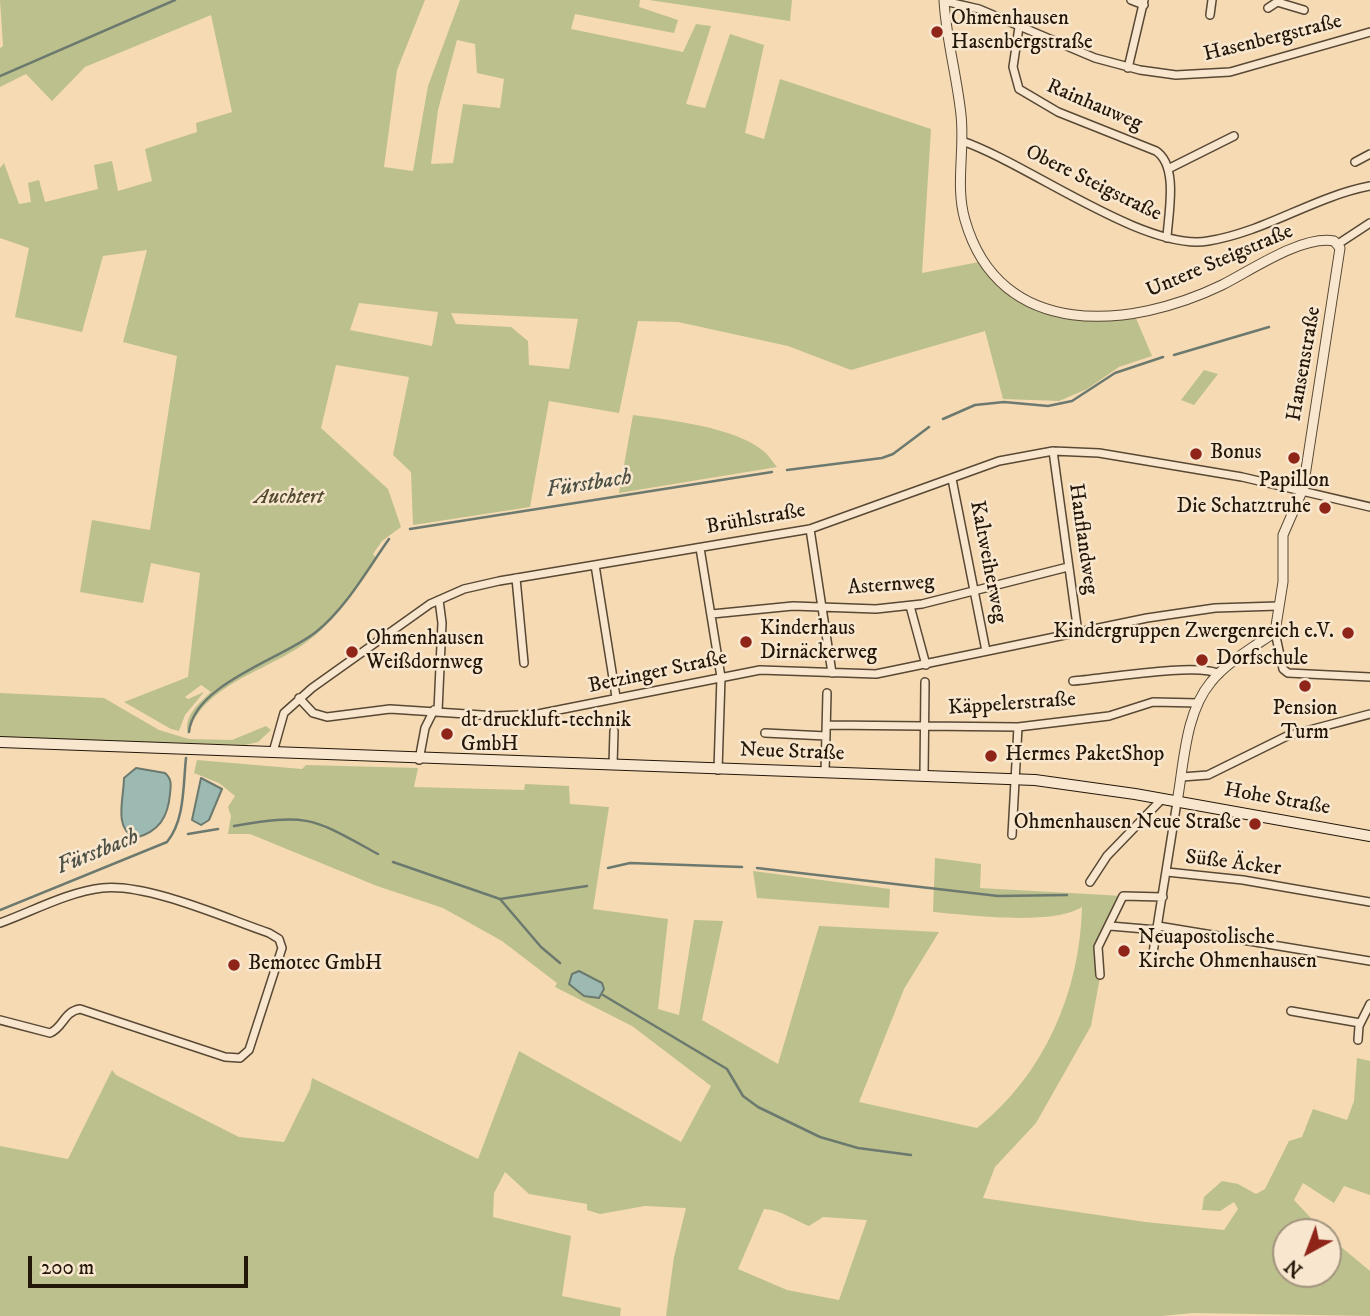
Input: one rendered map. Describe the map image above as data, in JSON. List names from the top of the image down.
{
  "streets": {
    "main road": ["Neue Straße", "Hohe Straße"],
    "street": [
      "Hasenbergstraße",
      "Rainhauweg",
      "Obere Steigstraße",
      "Untere Steigstraße",
      "Hansenstraße",
      "Brühlstraße",
      "Hanflandweg",
      "Kaltweiherweg",
      "Asternweg",
      "Betzinger Straße",
      "Käppelerstraße",
      "Süße Äcker"
    ]
  },
  "crossings": [
    ["Hasenbergstraße", "Rainhauweg"],
    ["Hasenbergstraße", "Untere Steigstraße"],
    ["Obere Steigstraße", "Untere Steigstraße"],
    ["Untere Steigstraße", "Hansenstraße"],
    ["Hansenstraße", "Brühlstraße"],
    ["Hansenstraße", "Betzinger Straße"],
    ["Brühlstraße", "Hanflandweg"],
    ["Brühlstraße", "Kaltweiherweg"],
    ["Brühlstraße", "Betzinger Straße"],
    ["Brühlstraße", "Neue Straße"],
    ["Hanflandweg", "Asternweg"],
    ["Hanflandweg", "Betzinger Straße"],
    ["Kaltweiherweg", "Asternweg"],
    ["Kaltweiherweg", "Betzinger Straße"],
    ["Neue Straße", "Hohe Straße"]
  ],
  "water": ["Fürstbach"],
  "parks": ["Auchtert"],
  "places": [
    "Ohmenhausen Hasenbergstraße",
    "Bonus",
    "Papillon",
    "Die Schatztruhe",
    "Kindergruppen Zwergenreich e.V.",
    "Kinderhaus Dirnäckerweg",
    "Ohmenhausen Weißdornweg",
    "Dorfschule",
    "Pension Turm",
    "dt druckluft-technik GmbH",
    "Hermes PaketShop",
    "Ohmenhausen Neue Straße",
    "Neuapostolische Kirche Ohmenhausen",
    "Bemotec GmbH"
  ],
  "scale_bar": "200 m",
  "north": "bottom left"
}
